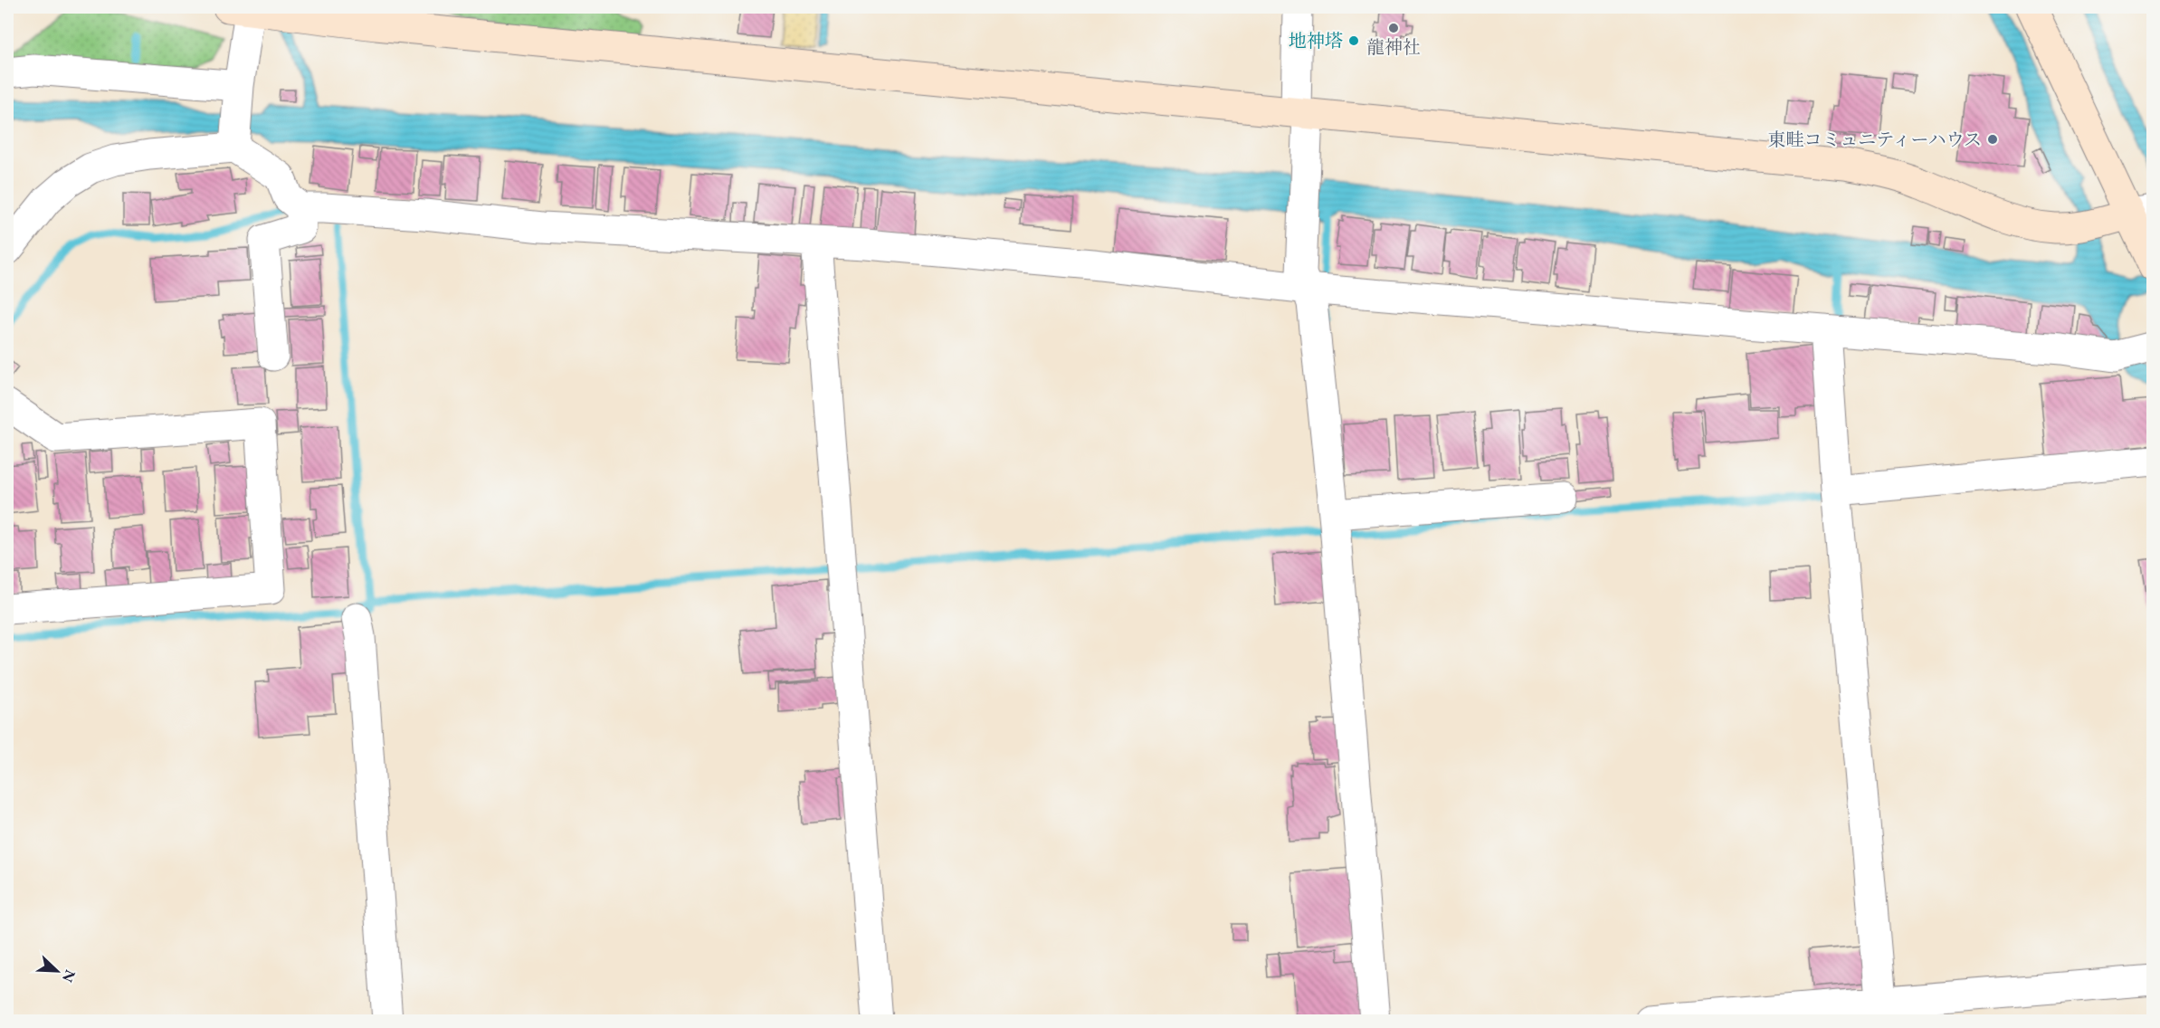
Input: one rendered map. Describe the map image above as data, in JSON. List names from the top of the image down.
{
  "places": ["龍神社", "地神塔", "東畦コミュニティーハウス"],
  "north": "bottom right"
}
